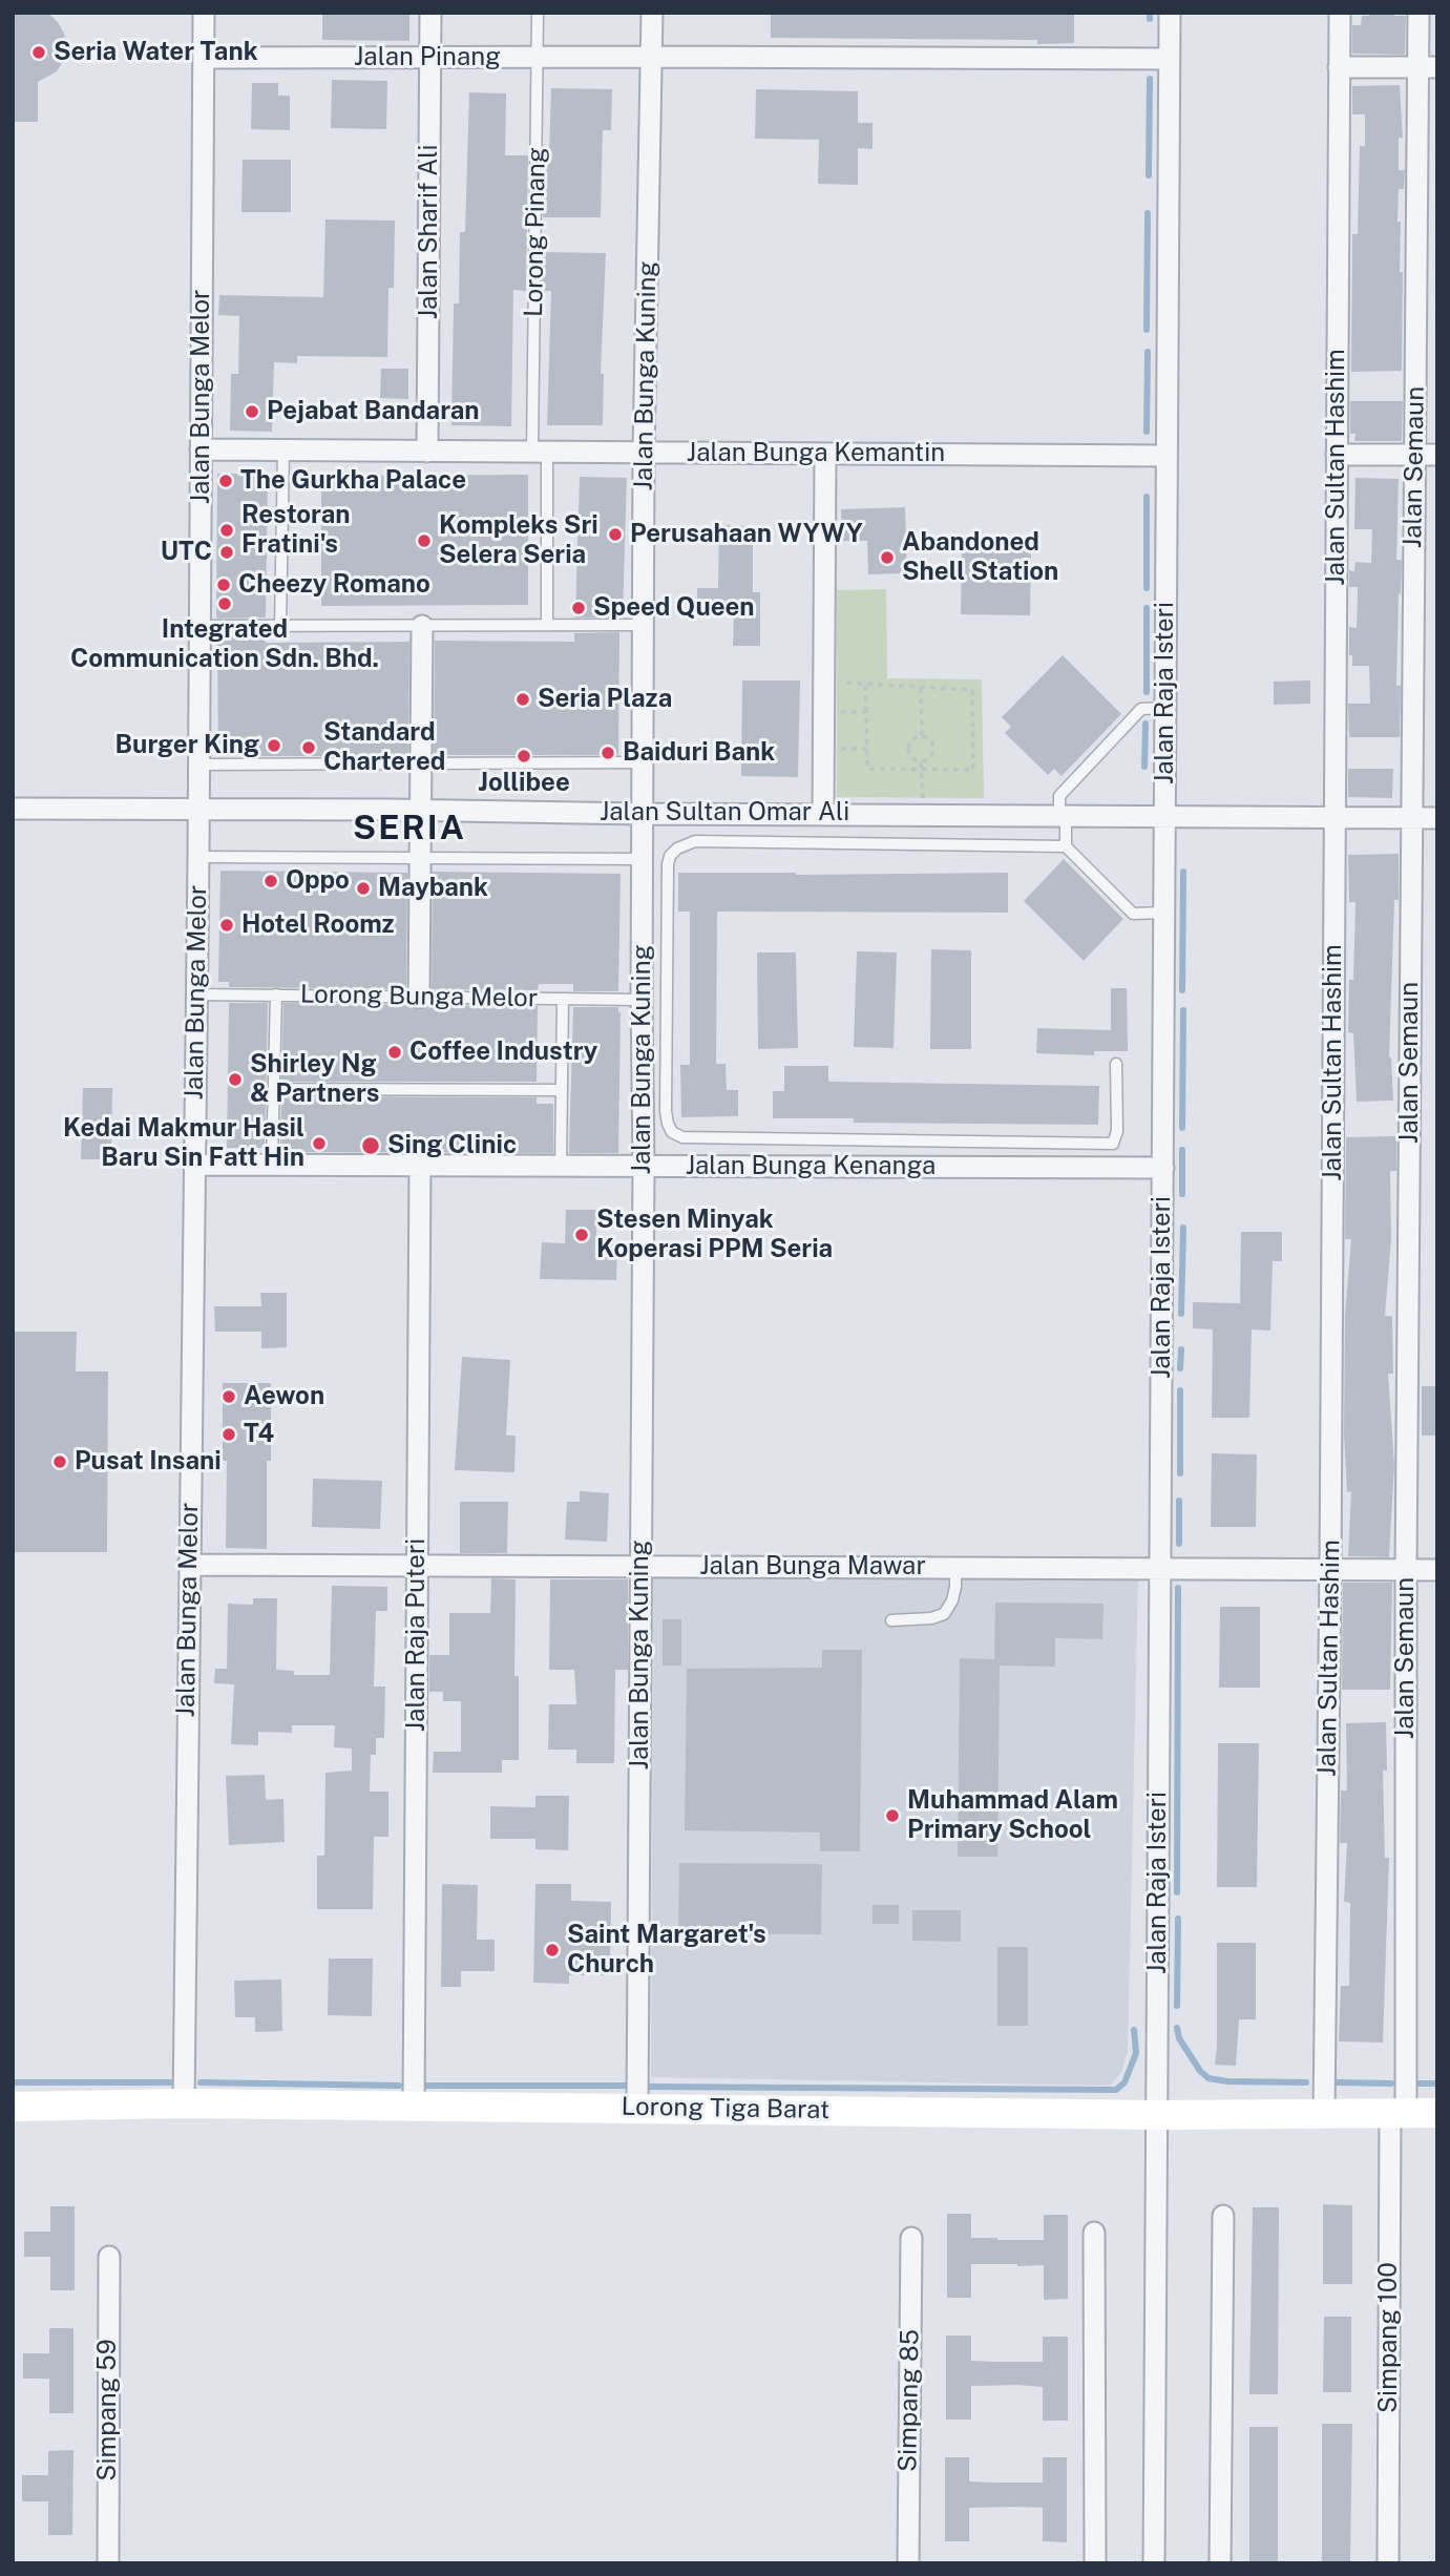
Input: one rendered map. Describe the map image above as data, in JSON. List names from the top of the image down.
{
  "streets": {
    "main road": ["Lorong Tiga Barat"],
    "street": [
      "Jalan Pinang",
      "Jalan Sharif Ali",
      "Jalan Bunga Kuning",
      "Jalan Bunga Melor",
      "Jalan Bunga Kemantin",
      "Jalan Sultan Hashim",
      "Jalan Semaun",
      "Jalan Raja Isteri",
      "Jalan Sultan Omar Ali",
      "Jalan Bunga Kenanga",
      "Jalan Bunga Mawar",
      "Jalan Raja Puteri",
      "Simpang 100",
      "Simpang 85",
      "Simpang 59"
    ],
    "lane": ["Lorong Pinang", "Lorong Bunga Melor"]
  },
  "crossings": [
    ["Jalan Pinang", "Jalan Sharif Ali"],
    ["Jalan Pinang", "Lorong Pinang"],
    ["Jalan Pinang", "Jalan Bunga Kuning"],
    ["Jalan Pinang", "Jalan Bunga Melor"],
    ["Jalan Pinang", "Jalan Raja Isteri"],
    ["Jalan Sharif Ali", "Jalan Bunga Kemantin"],
    ["Lorong Pinang", "Jalan Bunga Kemantin"],
    ["Jalan Bunga Kuning", "Jalan Bunga Kemantin"],
    ["Jalan Bunga Kuning", "Jalan Sultan Omar Ali"],
    ["Jalan Bunga Kuning", "Lorong Bunga Melor"],
    ["Jalan Bunga Kuning", "Jalan Bunga Kenanga"],
    ["Jalan Bunga Kuning", "Jalan Bunga Mawar"],
    ["Jalan Bunga Kuning", "Lorong Tiga Barat"],
    ["Jalan Bunga Melor", "Jalan Bunga Kemantin"],
    ["Jalan Bunga Melor", "Jalan Sultan Omar Ali"],
    ["Jalan Bunga Melor", "Lorong Bunga Melor"],
    ["Jalan Bunga Melor", "Jalan Bunga Kenanga"],
    ["Jalan Bunga Melor", "Jalan Bunga Mawar"],
    ["Jalan Bunga Melor", "Lorong Tiga Barat"],
    ["Jalan Bunga Kemantin", "Jalan Raja Isteri"],
    ["Jalan Sultan Hashim", "Jalan Sultan Omar Ali"],
    ["Jalan Sultan Hashim", "Jalan Bunga Mawar"],
    ["Jalan Sultan Hashim", "Lorong Tiga Barat"],
    ["Jalan Semaun", "Jalan Sultan Omar Ali"],
    ["Jalan Semaun", "Jalan Bunga Mawar"],
    ["Jalan Semaun", "Lorong Tiga Barat"],
    ["Jalan Semaun", "Simpang 100"],
    ["Jalan Raja Isteri", "Jalan Sultan Omar Ali"],
    ["Jalan Raja Isteri", "Jalan Bunga Kenanga"],
    ["Jalan Raja Isteri", "Jalan Bunga Mawar"],
    ["Jalan Raja Isteri", "Lorong Tiga Barat"],
    ["Jalan Bunga Kenanga", "Jalan Raja Puteri"],
    ["Jalan Bunga Mawar", "Jalan Raja Puteri"],
    ["Jalan Raja Puteri", "Lorong Tiga Barat"],
    ["Lorong Tiga Barat", "Simpang 100"]
  ],
  "districts": ["SERIA"],
  "places": [
    "Seria Water Tank",
    "Pejabat Bandaran",
    "The Gurkha Palace",
    "Restoran Fratini's",
    "Perusahaan WYWY",
    "Kompleks Sri Selera Seria",
    "UTC",
    "Abandoned Shell Station",
    "Cheezy Romano",
    "Integrated Communication Sdn. Bhd.",
    "Speed Queen",
    "Seria Plaza",
    "Burger King",
    "Standard Chartered",
    "Baiduri Bank",
    "Jollibee",
    "Oppo",
    "Maybank",
    "Hotel Roomz",
    "Coffee Industry",
    "Shirley Ng & Partners",
    "Kedai Makmur Hasil Baru Sin Fatt Hin",
    "Sing Clinic",
    "Stesen Minyak Koperasi PPM Seria",
    "Aewon",
    "T4",
    "Pusat Insani",
    "Muhammad Alam Primary School",
    "Saint Margaret's Church"
  ]
}
